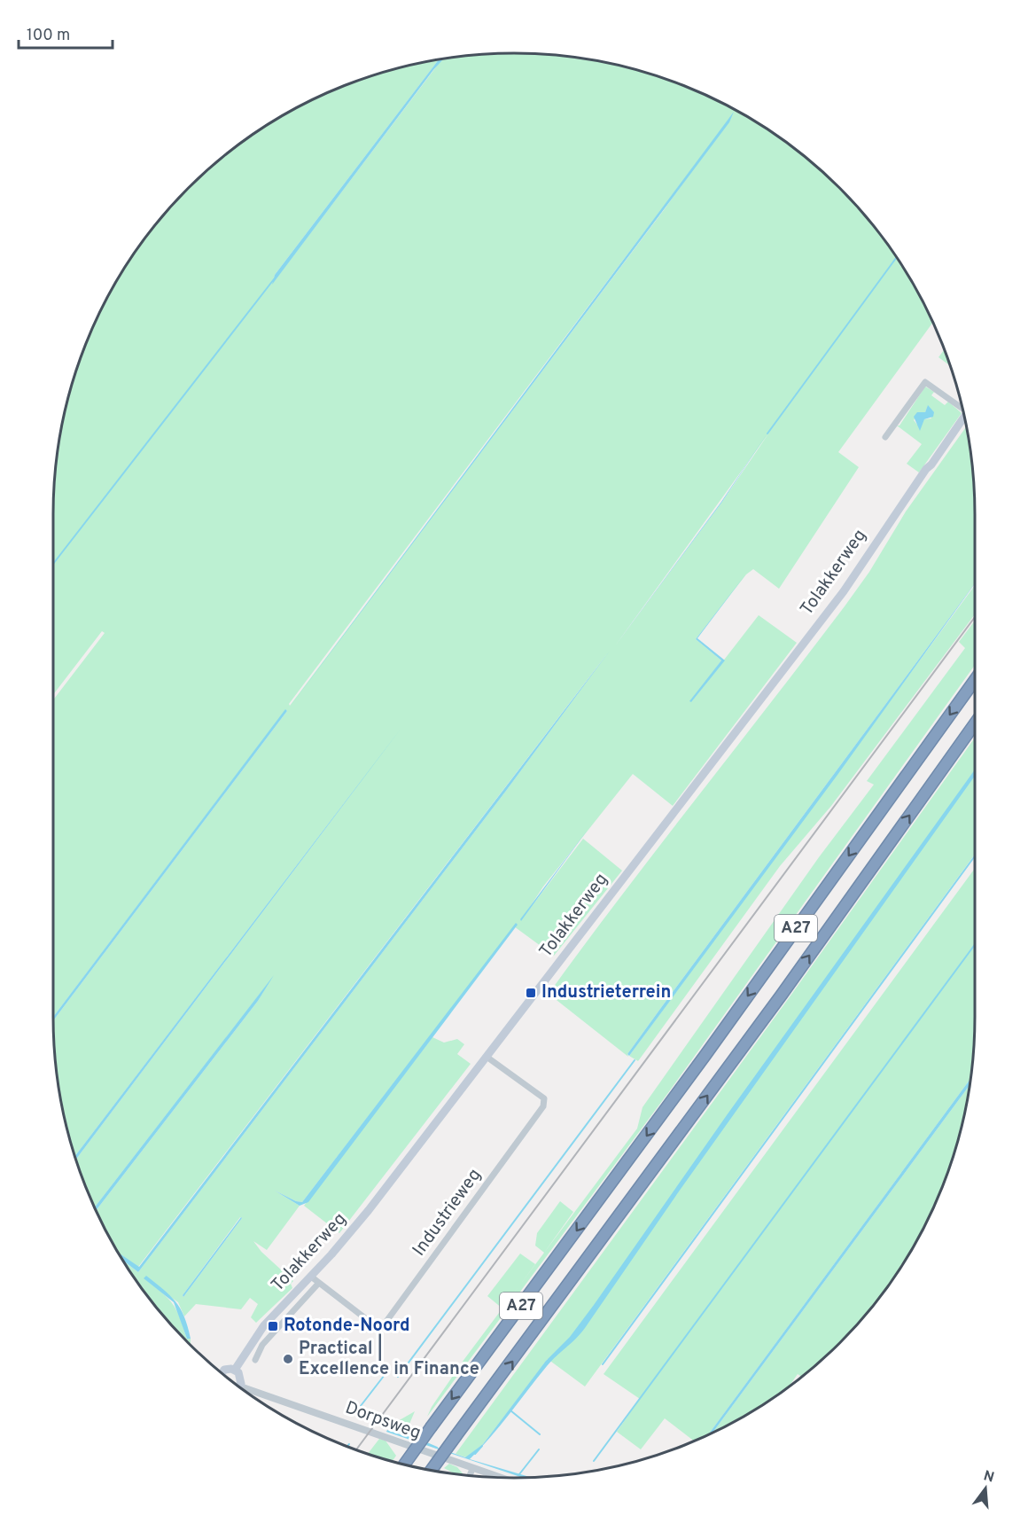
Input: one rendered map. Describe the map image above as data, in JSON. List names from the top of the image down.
{
  "streets": {
    "highway": ["A27"],
    "main road": ["Tolakkerweg"],
    "street": ["Industrieweg", "Dorpsweg"]
  },
  "crossings": [
    ["Tolakkerweg", "Industrieweg"]
  ],
  "places": {
    "transit": ["Industrieterrein", "Rotonde-Noord"],
    "other": ["Practical | Excellence in Finance"]
  },
  "scale_bar": "100 m",
  "north": "top"
}
